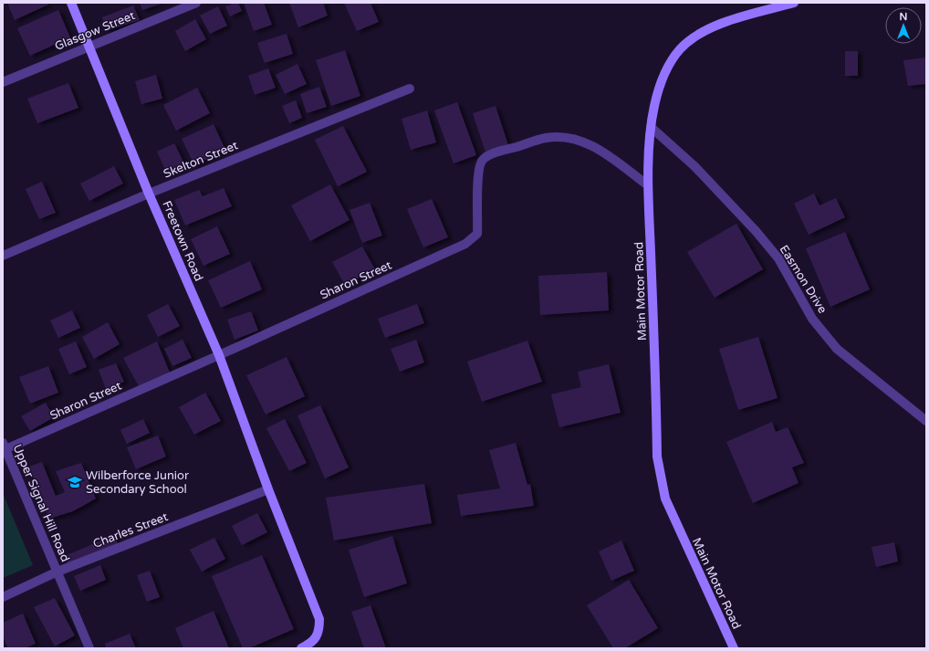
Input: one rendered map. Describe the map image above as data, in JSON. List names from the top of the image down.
{
  "streets": {
    "main road": ["Freetown Road", "Main Motor Road"],
    "street": [
      "Glasgow Street",
      "Skelton Street",
      "Easmon Drive",
      "Sharon Street",
      "Upper Signal Hill Road",
      "Charles Street"
    ]
  },
  "crossings": [
    ["Glasgow Street", "Freetown Road"],
    ["Skelton Street", "Freetown Road"],
    ["Freetown Road", "Sharon Street"],
    ["Freetown Road", "Charles Street"],
    ["Easmon Drive", "Main Motor Road"],
    ["Sharon Street", "Main Motor Road"],
    ["Sharon Street", "Upper Signal Hill Road"],
    ["Upper Signal Hill Road", "Charles Street"]
  ],
  "places": {
    "school or university": ["Wilberforce Junior Secondary School"]
  },
  "north": "top"
}
